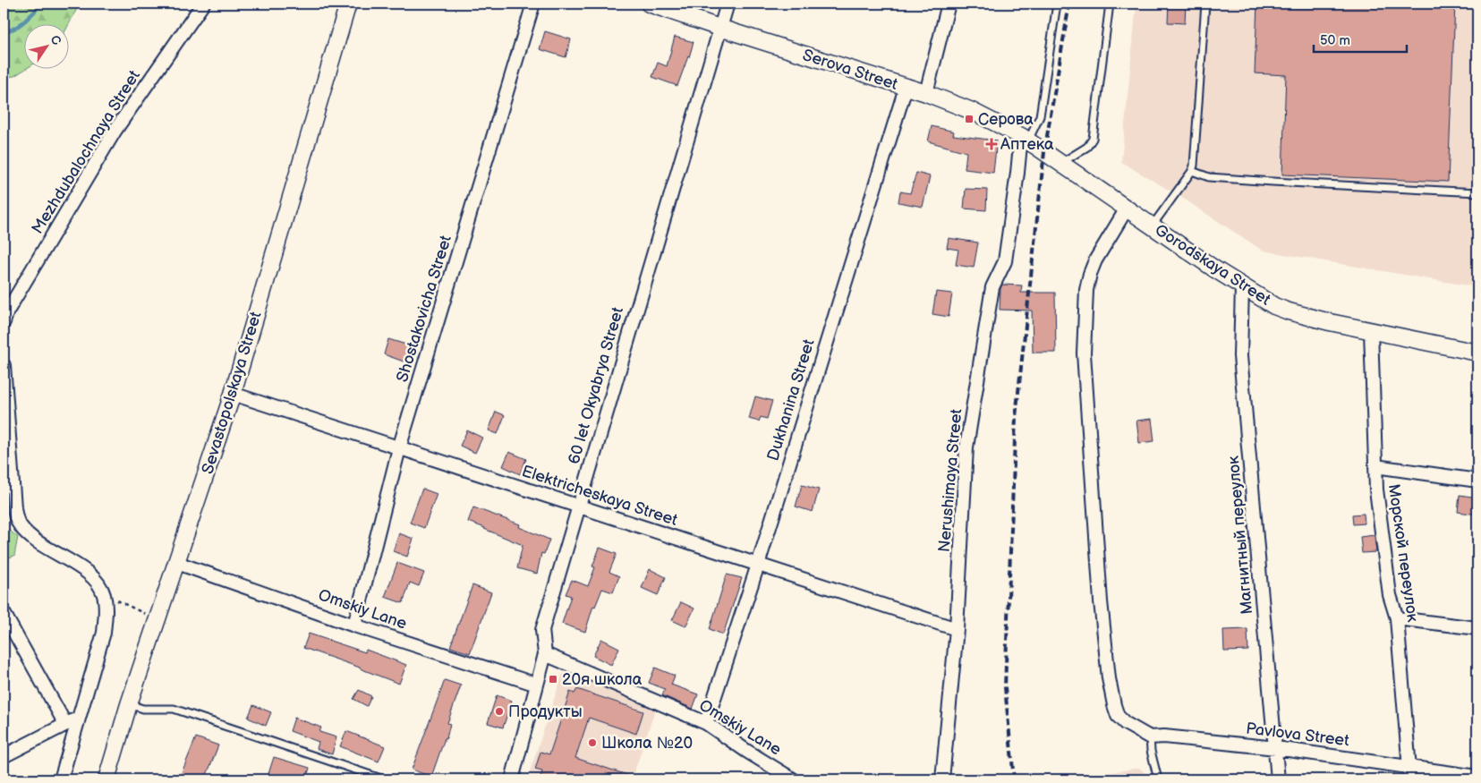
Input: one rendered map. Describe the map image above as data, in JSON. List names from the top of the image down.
{
  "streets": {
    "street": [
      "Serova Street",
      "Mezhdubalochnaya Street",
      "Gorodskaya Street",
      "Shostakovicha Street",
      "60 let Okyabrya Street",
      "Sevastopolskaya Street",
      "Dukhanina Street",
      "Nerushimaya Street",
      "Elektricheskaya Street",
      "Магнитный переулок",
      "Морской переулок",
      "Omskiy Lane",
      "Pavlova Street"
    ]
  },
  "crossings": [
    ["Serova Street", "Gorodskaya Street"],
    ["Serova Street", "60 let Okyabrya Street"],
    ["Serova Street", "Dukhanina Street"],
    ["Serova Street", "Nerushimaya Street"],
    ["Gorodskaya Street", "Магнитный переулок"],
    ["Gorodskaya Street", "Морской переулок"],
    ["Gorodskaya Street", "Pavlova Street"],
    ["Shostakovicha Street", "Elektricheskaya Street"],
    ["Shostakovicha Street", "Omskiy Lane"],
    ["60 let Okyabrya Street", "Elektricheskaya Street"],
    ["60 let Okyabrya Street", "Omskiy Lane"],
    ["Sevastopolskaya Street", "Elektricheskaya Street"],
    ["Sevastopolskaya Street", "Omskiy Lane"],
    ["Dukhanina Street", "Elektricheskaya Street"],
    ["Dukhanina Street", "Omskiy Lane"],
    ["Nerushimaya Street", "Elektricheskaya Street"],
    ["Магнитный переулок", "Pavlova Street"],
    ["Морской переулок", "Pavlova Street"]
  ],
  "places": {
    "transit": ["Серова", "20я школа"],
    "health": ["Аптека"],
    "other": ["Продукты", "Школа №20"]
  },
  "scale_bar": "50 m",
  "north": "top right"
}
